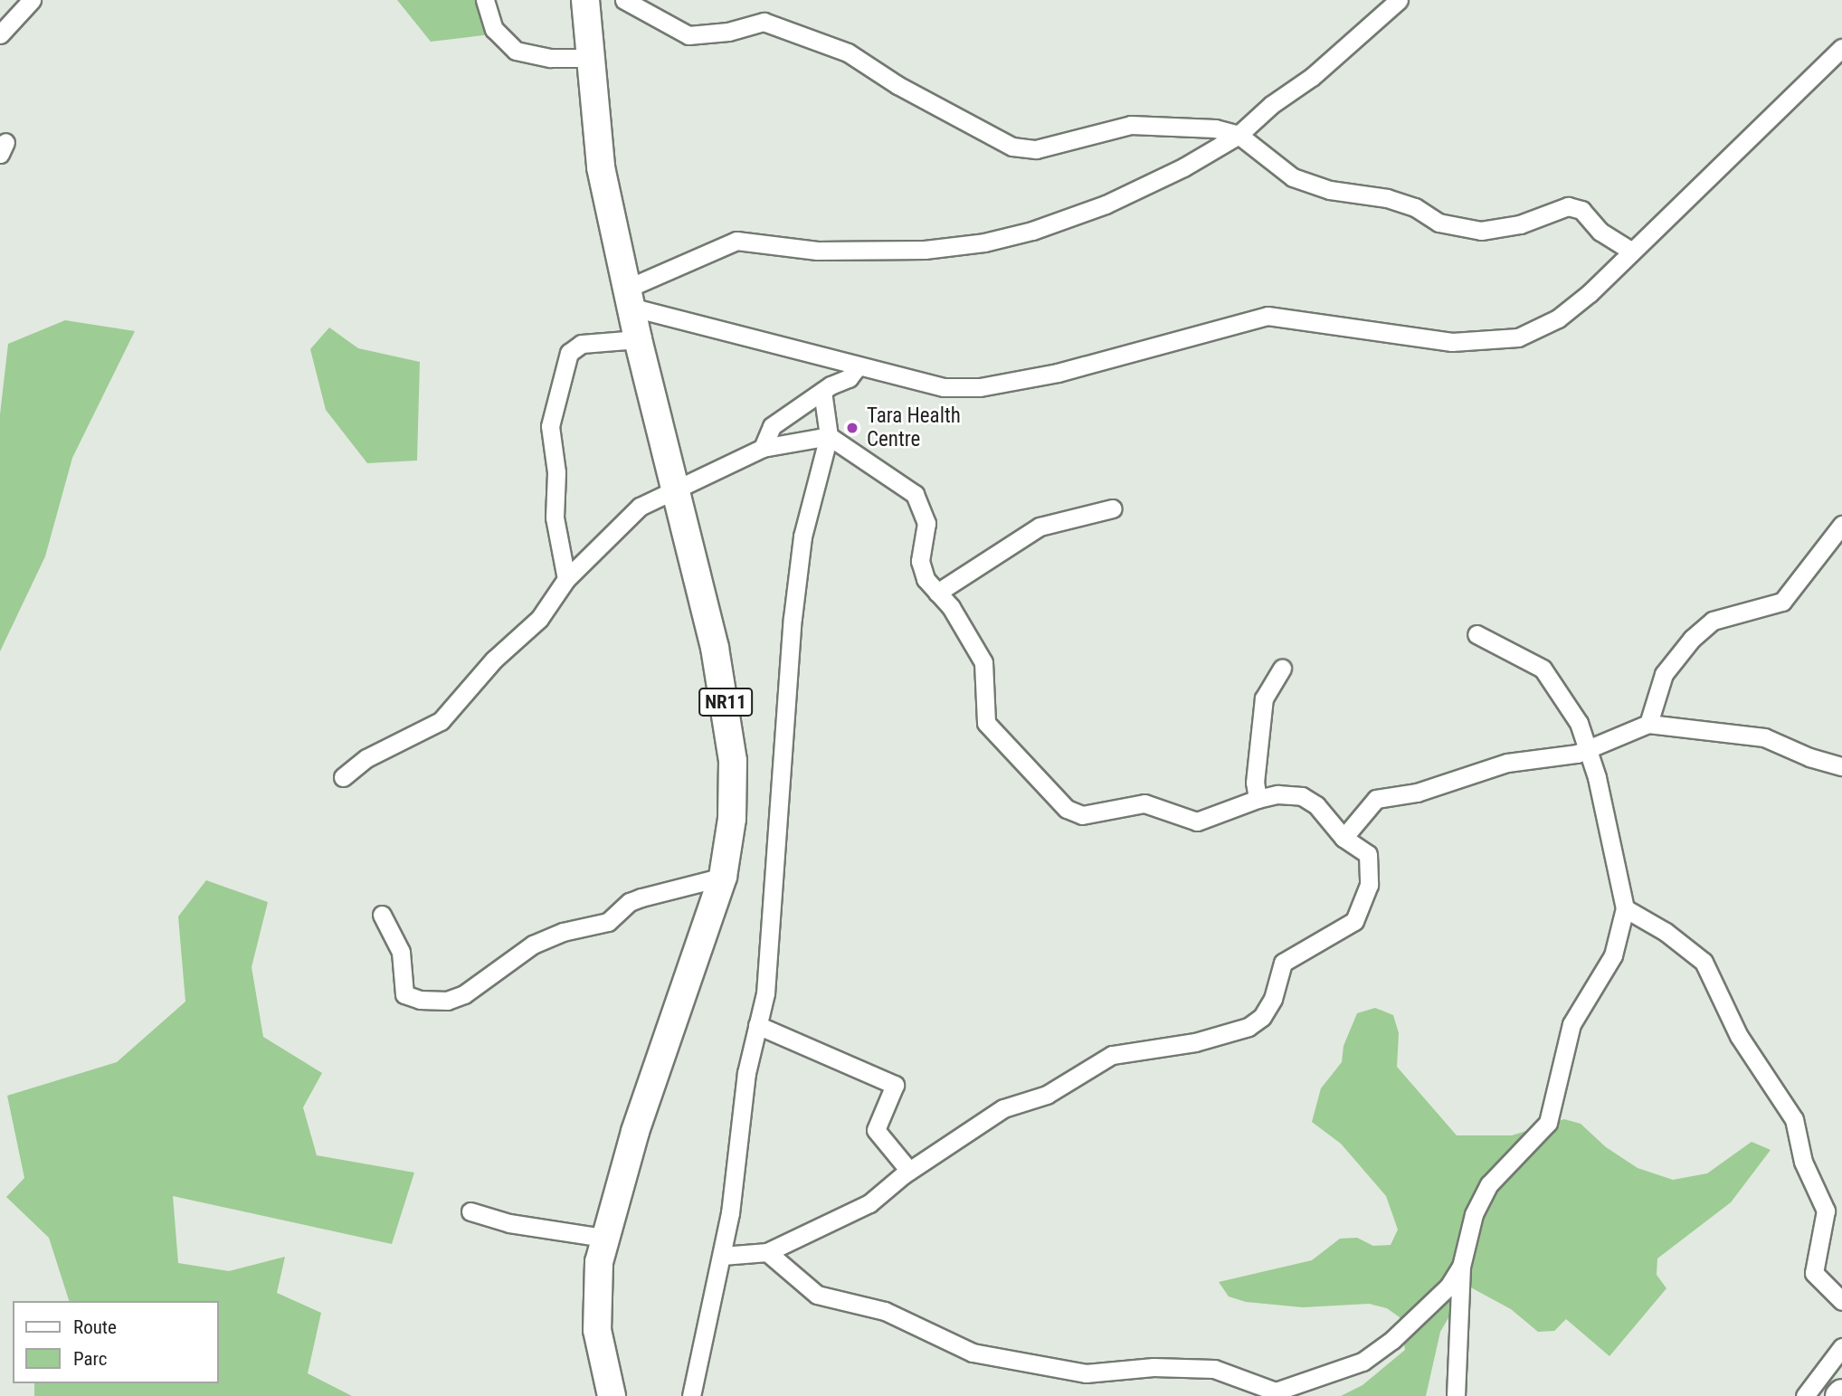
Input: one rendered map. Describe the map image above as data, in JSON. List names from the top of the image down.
{
  "streets": {
    "highway": ["NR11"]
  },
  "places": ["Tara Health Centre"],
  "legend": ["Route", "Parc"]
}
